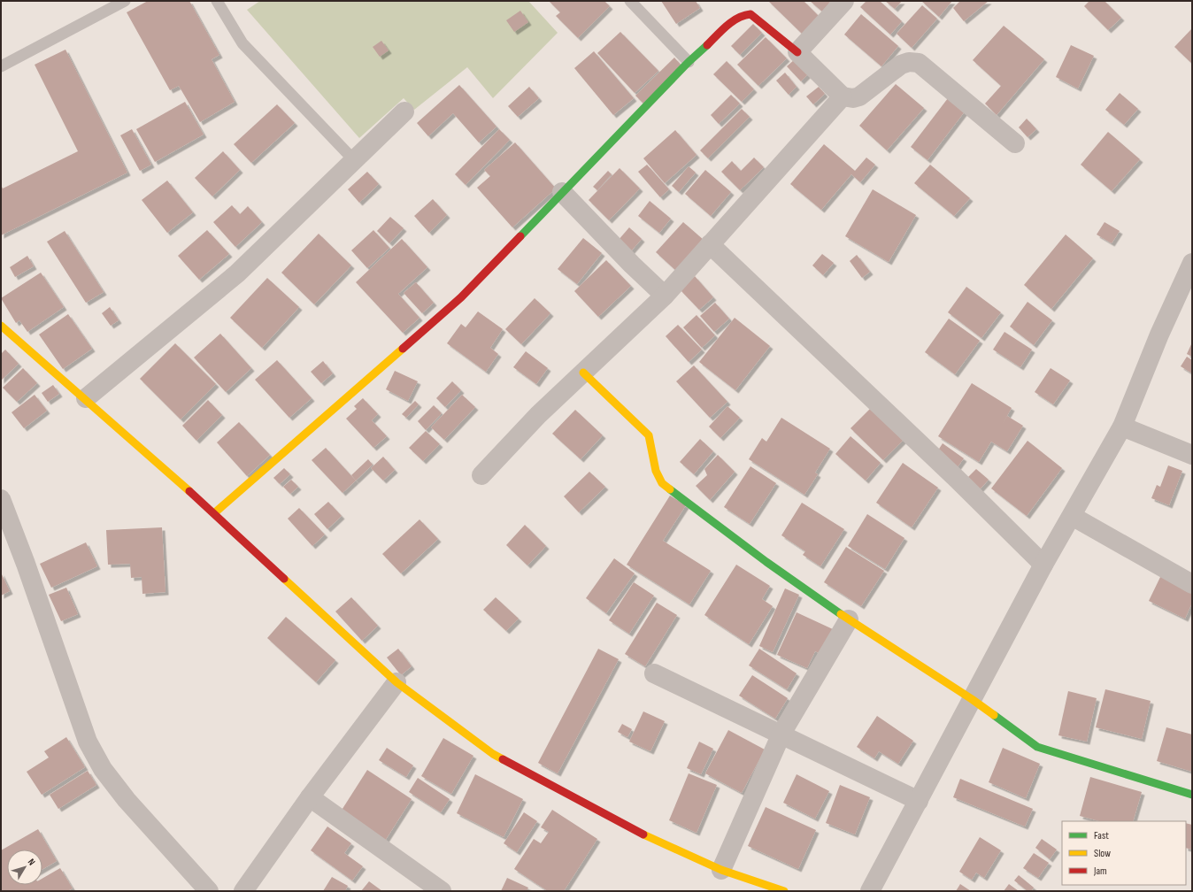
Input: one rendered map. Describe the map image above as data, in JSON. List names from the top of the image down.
{
  "legend": ["Fast", "Slow", "Jam"],
  "north": "top right"
}
